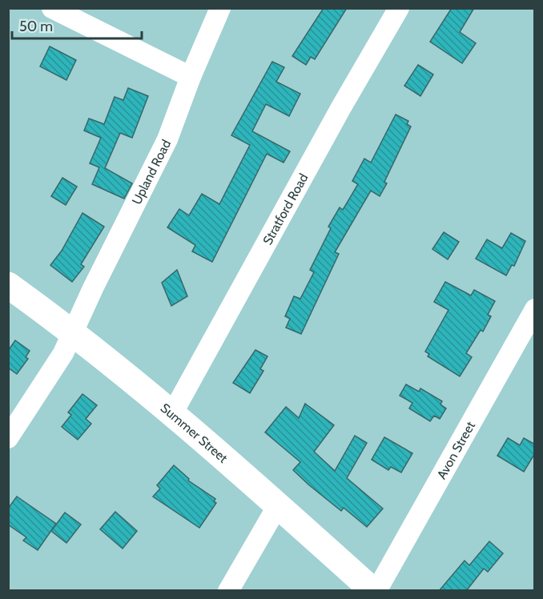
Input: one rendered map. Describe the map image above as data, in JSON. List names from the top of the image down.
{
  "streets": {
    "street": [
      "Upland Road",
      "Stratford Road",
      "Summer Street",
      "Avon Street"
    ]
  },
  "crossings": [
    ["Upland Road", "Summer Street"],
    ["Stratford Road", "Summer Street"],
    ["Summer Street", "Avon Street"]
  ],
  "scale_bar": "50 m"
}
